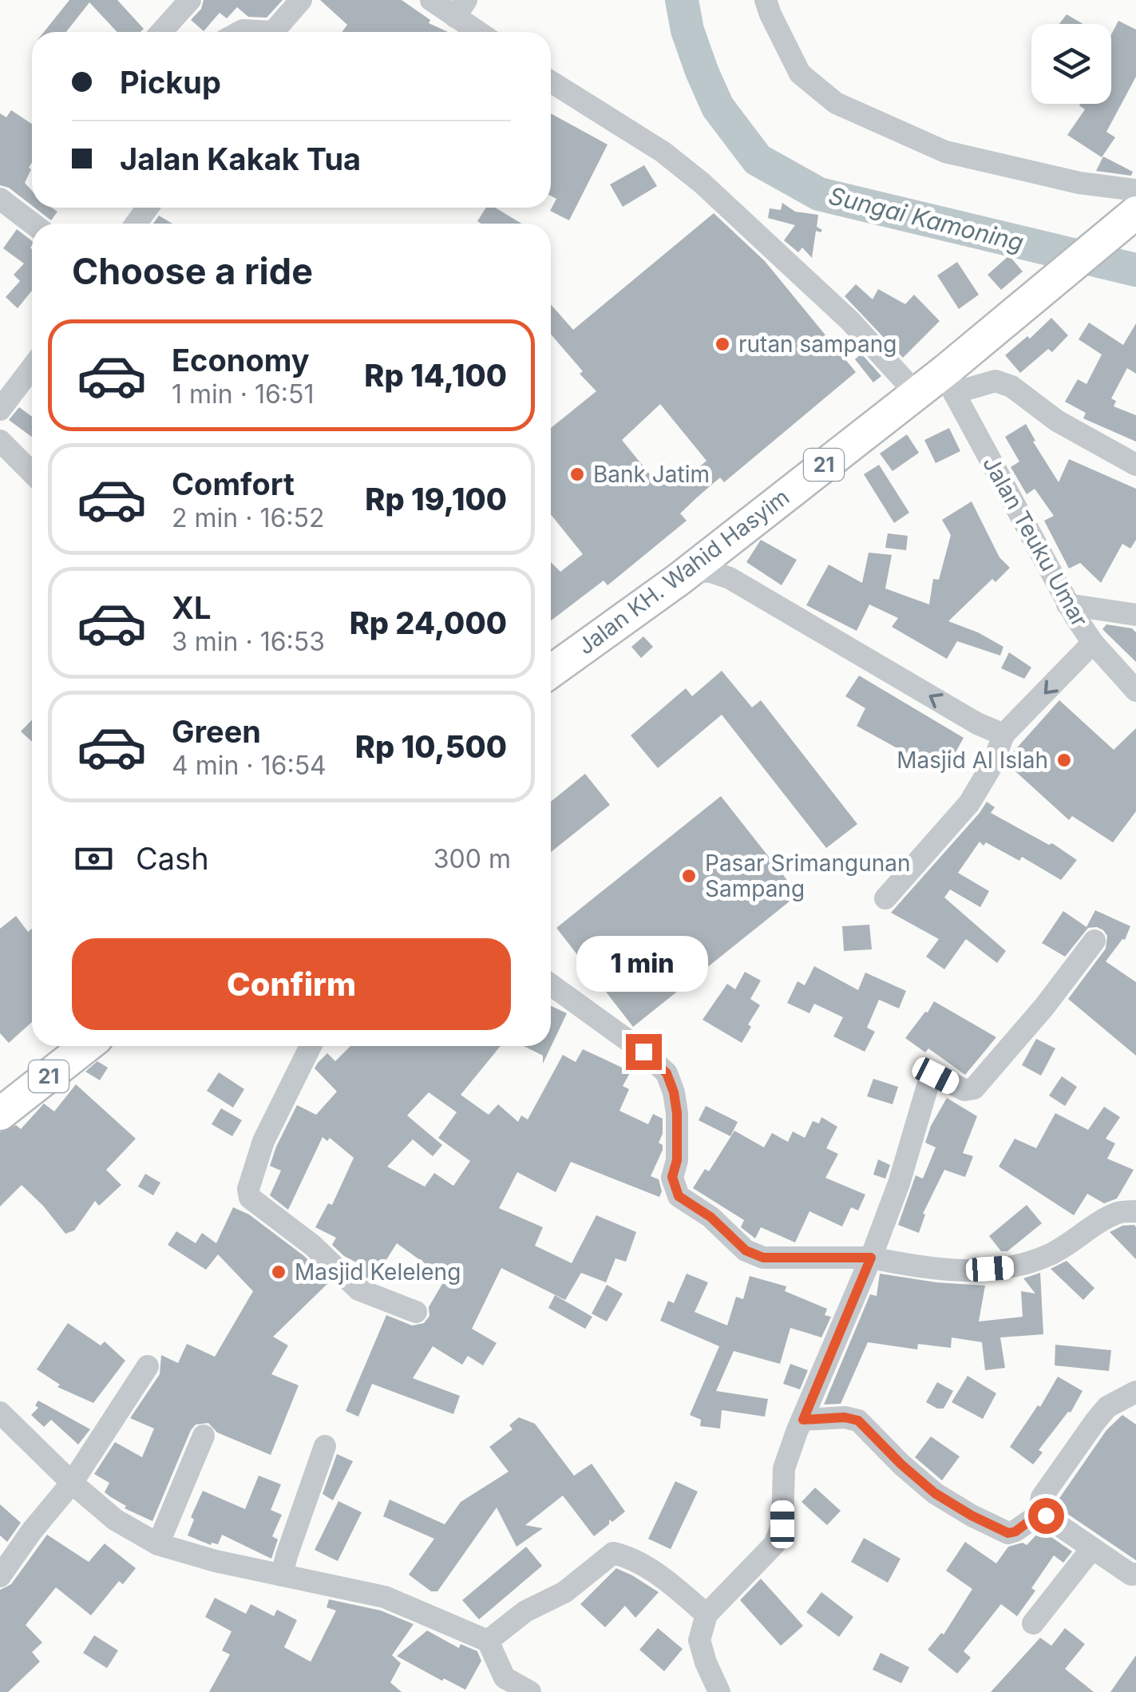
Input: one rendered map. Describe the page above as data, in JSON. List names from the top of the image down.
{
  "streets": {
    "highway": ["21", "Jalan KH. Wahid Hasyim"],
    "street": ["Jalan Teuku Umar"]
  },
  "crossings": [
    ["Jalan Teuku Umar", "Jalan KH. Wahid Hasyim"]
  ],
  "water": ["Sungai Kamoning"],
  "places": [
    "rutan sampang",
    "Bank Jatim",
    "Masjid Al Islah",
    "Pasar Srimangunan Sampang",
    "Masjid Keleleng"
  ],
  "page": {
    "banner": ["Pickup", "Jalan Kakak Tua"],
    "heading": "Choose a ride",
    "list": [
      {
        "name": "Economy",
        "note": "1 min · 16:51",
        "value": "Rp 14,100"
      },
      {
        "name": "Comfort",
        "note": "2 min · 16:52",
        "value": "Rp 19,100"
      },
      {
        "name": "XL",
        "note": "3 min · 16:53",
        "value": "Rp 24,000"
      },
      {
        "name": "Green",
        "note": "4 min · 16:54",
        "value": "Rp 10,500"
      }
    ],
    "pay": ["Cash", "300 m"],
    "buttons": "Confirm",
    "bubble": "1 min"
  }
}
